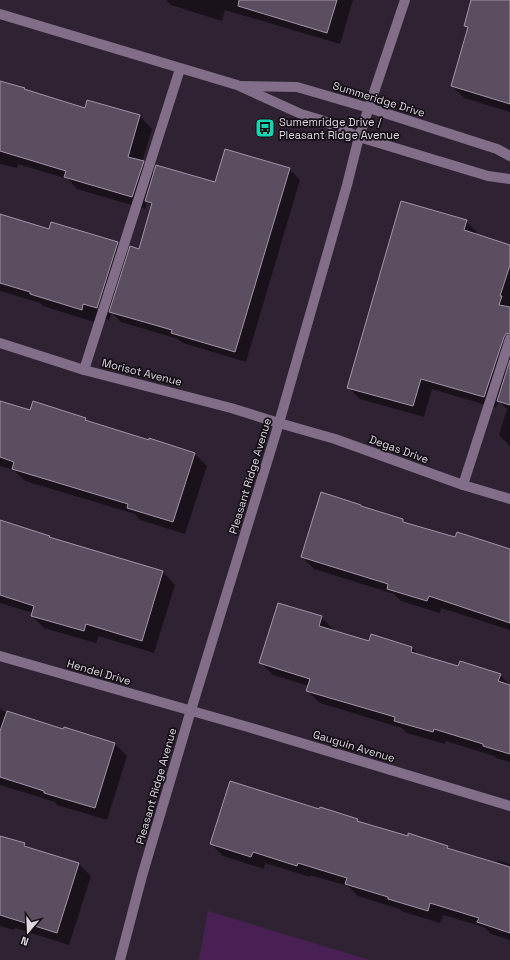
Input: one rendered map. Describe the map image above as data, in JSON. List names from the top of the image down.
{
  "streets": {
    "street": [
      "Summeridge Drive",
      "Morisot Avenue",
      "Degas Drive",
      "Pleasant Ridge Avenue",
      "Hendel Drive",
      "Gauguin Avenue"
    ]
  },
  "crossings": [
    ["Summeridge Drive", "Pleasant Ridge Avenue"],
    ["Morisot Avenue", "Degas Drive"],
    ["Morisot Avenue", "Pleasant Ridge Avenue"],
    ["Degas Drive", "Pleasant Ridge Avenue"],
    ["Pleasant Ridge Avenue", "Hendel Drive"],
    ["Pleasant Ridge Avenue", "Gauguin Avenue"],
    ["Hendel Drive", "Gauguin Avenue"]
  ],
  "places": {
    "bus stop": ["Sumemridge Drive / Pleasant Ridge Avenue"]
  },
  "north": "bottom"
}
